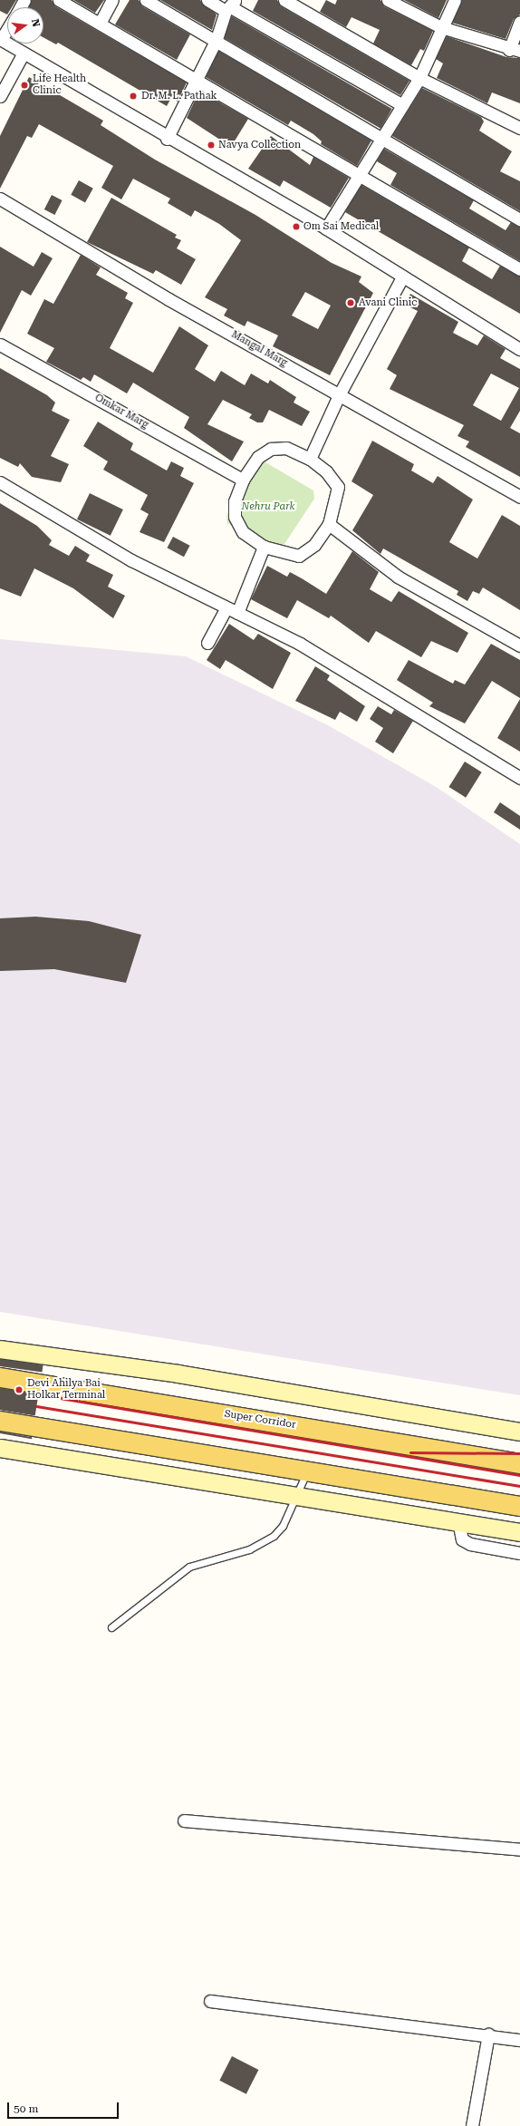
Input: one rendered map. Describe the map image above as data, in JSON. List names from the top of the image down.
{
  "streets": {
    "main road": ["Super Corridor"],
    "street": ["Mangal Marg", "Omkar Marg"]
  },
  "parks": ["Nehru Park"],
  "places": [
    "Life Health Clinic",
    "Dr. M. L. Pathak",
    "Navya Collection",
    "Om Sai Medical",
    "Avani Clinic",
    "Devi Ahilya Bai Holkar Terminal"
  ],
  "scale_bar": "50 m",
  "north": "right"
}
